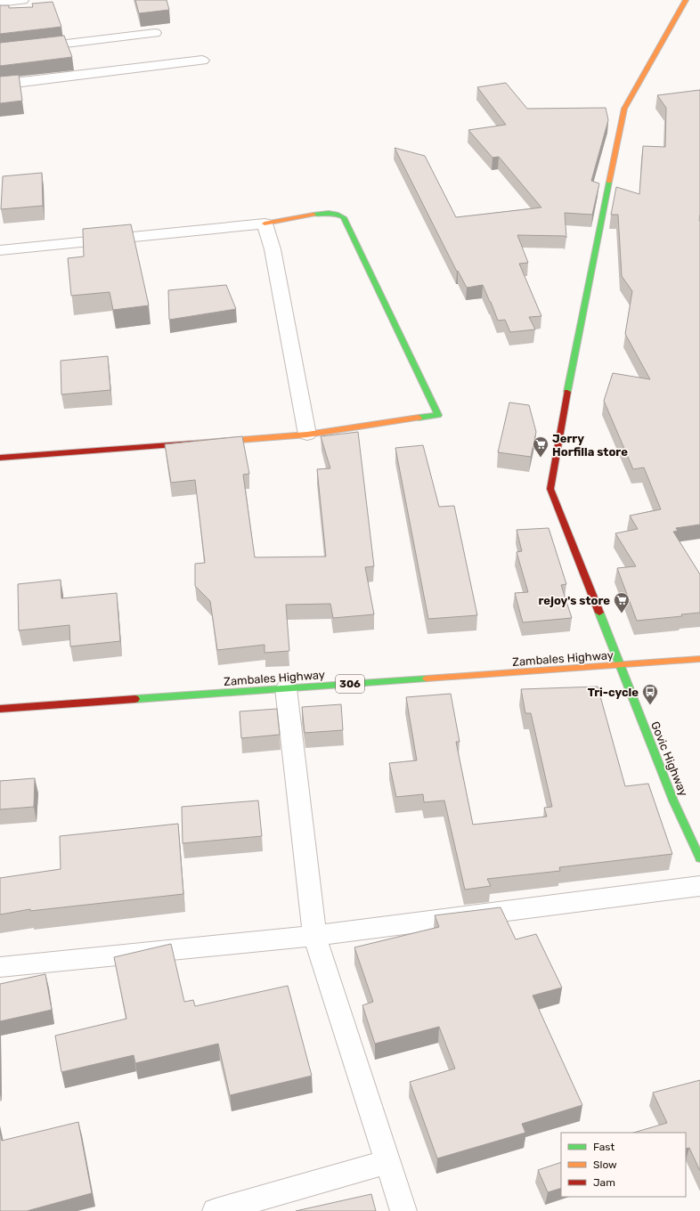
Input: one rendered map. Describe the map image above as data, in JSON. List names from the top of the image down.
{
  "streets": {
    "street": ["Zambales Highway", "306", "Govic Highway"]
  },
  "crossings": [
    ["Zambales Highway", "Govic Highway"]
  ],
  "places": {
    "supermarket": ["Jerry Horfilla store", "rejoy's store"],
    "bus stop": ["Tri-cycle"]
  },
  "legend": ["Fast", "Slow", "Jam"]
}
